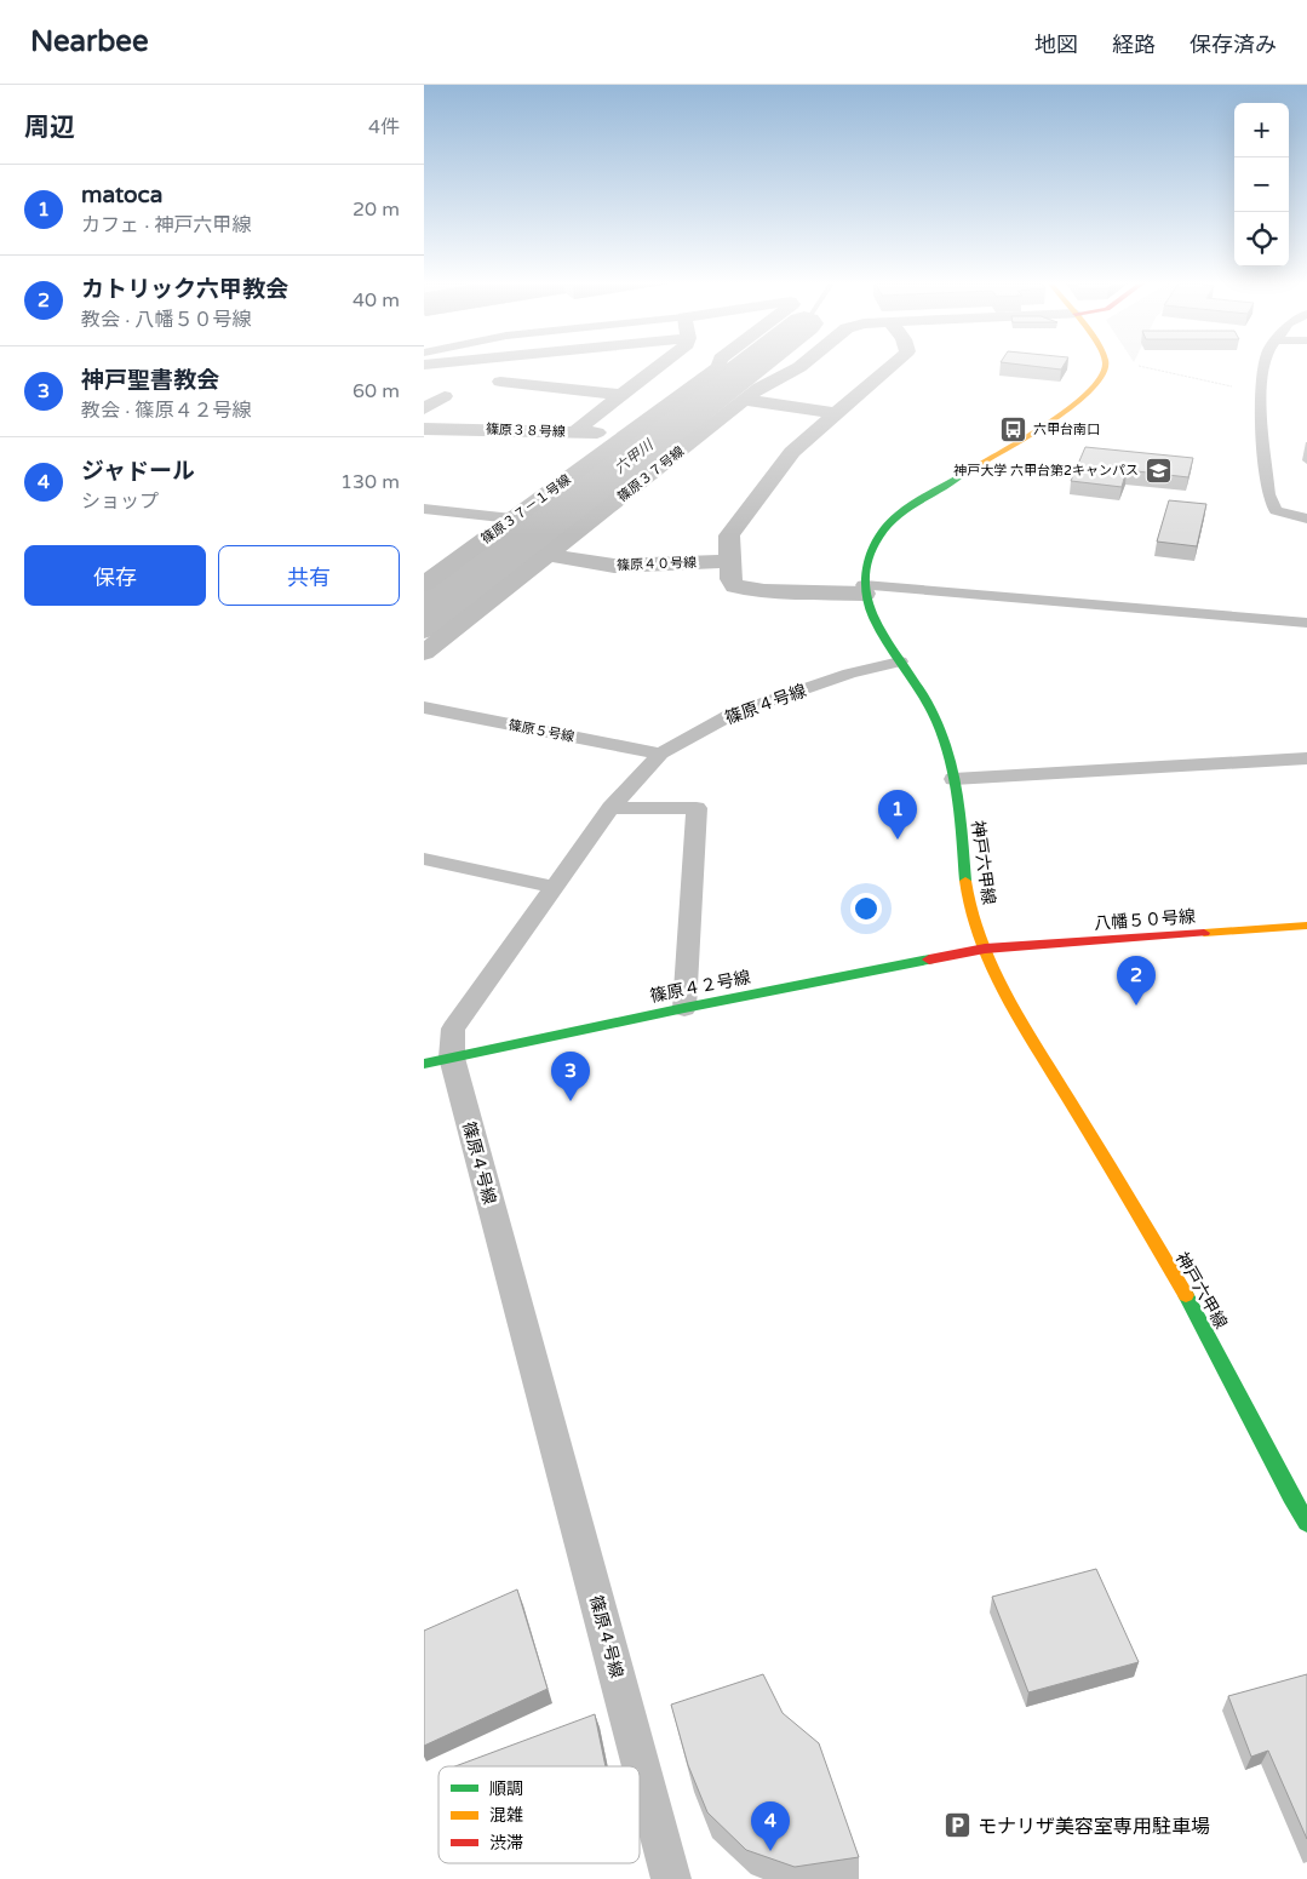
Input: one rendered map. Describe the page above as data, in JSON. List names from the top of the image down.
{
  "streets": {
    "main road": ["神戸六甲線", "八幡５０号線", "篠原４２号線"],
    "street": [
      "篠原３８号線",
      "篠原３７号線",
      "篠原３７－１号線",
      "篠原４０号線"
    ],
    "lane": ["篠原４号線", "篠原５号線"]
  },
  "crossings": [
    ["篠原３８号線", "篠原３７－１号線"],
    ["篠原３７号線", "篠原４０号線"],
    ["篠原４号線", "篠原５号線"],
    ["篠原４号線", "神戸六甲線"],
    ["篠原４号線", "篠原４２号線"],
    ["神戸六甲線", "八幡５０号線"],
    ["神戸六甲線", "篠原４２号線"],
    ["八幡５０号線", "篠原４２号線"]
  ],
  "water": ["六甲川"],
  "places": {
    "bus stop": ["六甲台南口"],
    "school or university": ["神戸大学 六甲台第2キャンパス"],
    "parking": ["モナリザ美容室専用駐車場"]
  },
  "legend": ["順調", "混雑", "渋滞"],
  "page": {
    "header": "Nearbee",
    "nav": ["地図", "経路", "保存済み"],
    "heading": ["周辺", "4件"],
    "map_buttons": ["+", "−"],
    "list": [
      {
        "mark": "1",
        "name": "matoca",
        "note": "カフェ · 神戸六甲線",
        "value": "20 m"
      },
      {
        "mark": "2",
        "name": "カトリック六甲教会",
        "note": "教会 · 八幡５０号線",
        "value": "40 m"
      },
      {
        "mark": "3",
        "name": "神戸聖書教会",
        "note": "教会 · 篠原４２号線",
        "value": "60 m"
      },
      {
        "mark": "4",
        "name": "ジャドール",
        "note": "ショップ",
        "value": "130 m"
      }
    ],
    "buttons": ["保存", "共有"],
    "pins": [
      "1",
      "2",
      "3",
      "4"
    ]
  }
}
